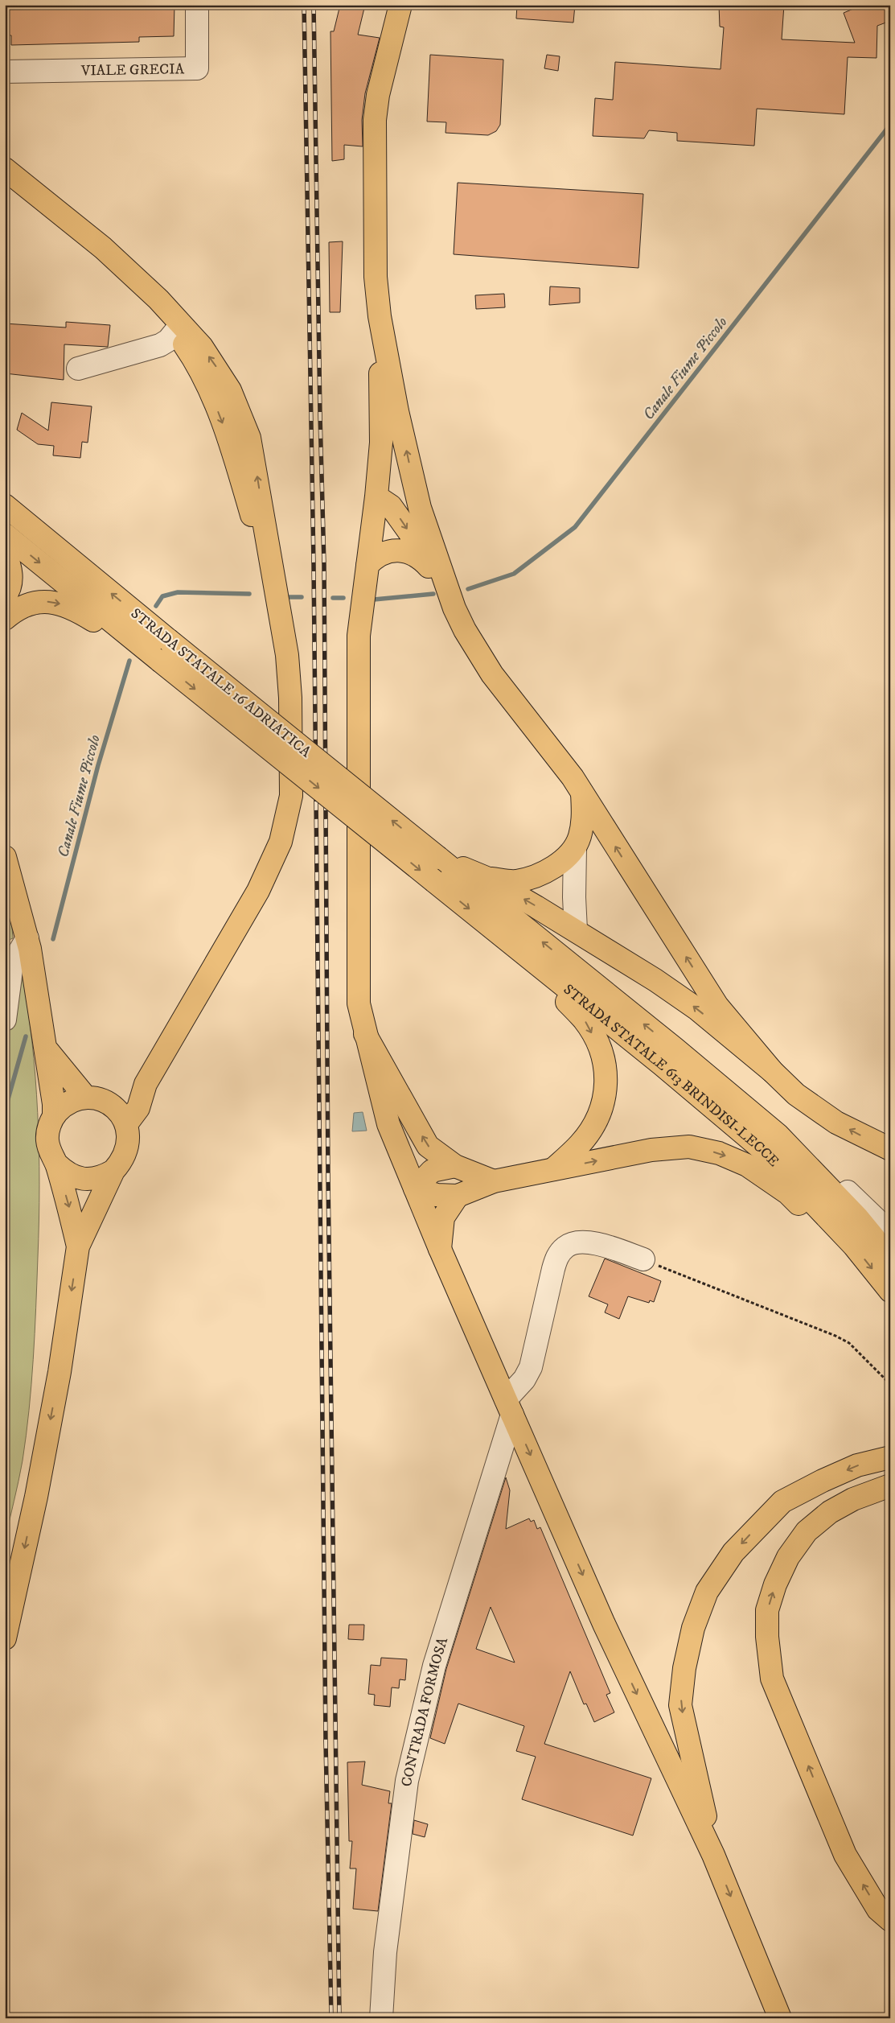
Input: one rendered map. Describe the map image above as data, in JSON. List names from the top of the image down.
{
  "streets": {
    "main road": ["STRADA STATALE 16 ADRIATICA", "STRADA STATALE 613 BRINDISI-LECCE"],
    "street": ["VIALE GRECIA", "CONTRADA FORMOSA"]
  },
  "crossings": [
    ["STRADA STATALE 16 ADRIATICA", "STRADA STATALE 613 BRINDISI-LECCE"]
  ],
  "water": ["Canale Fiume Piccolo"]
}
